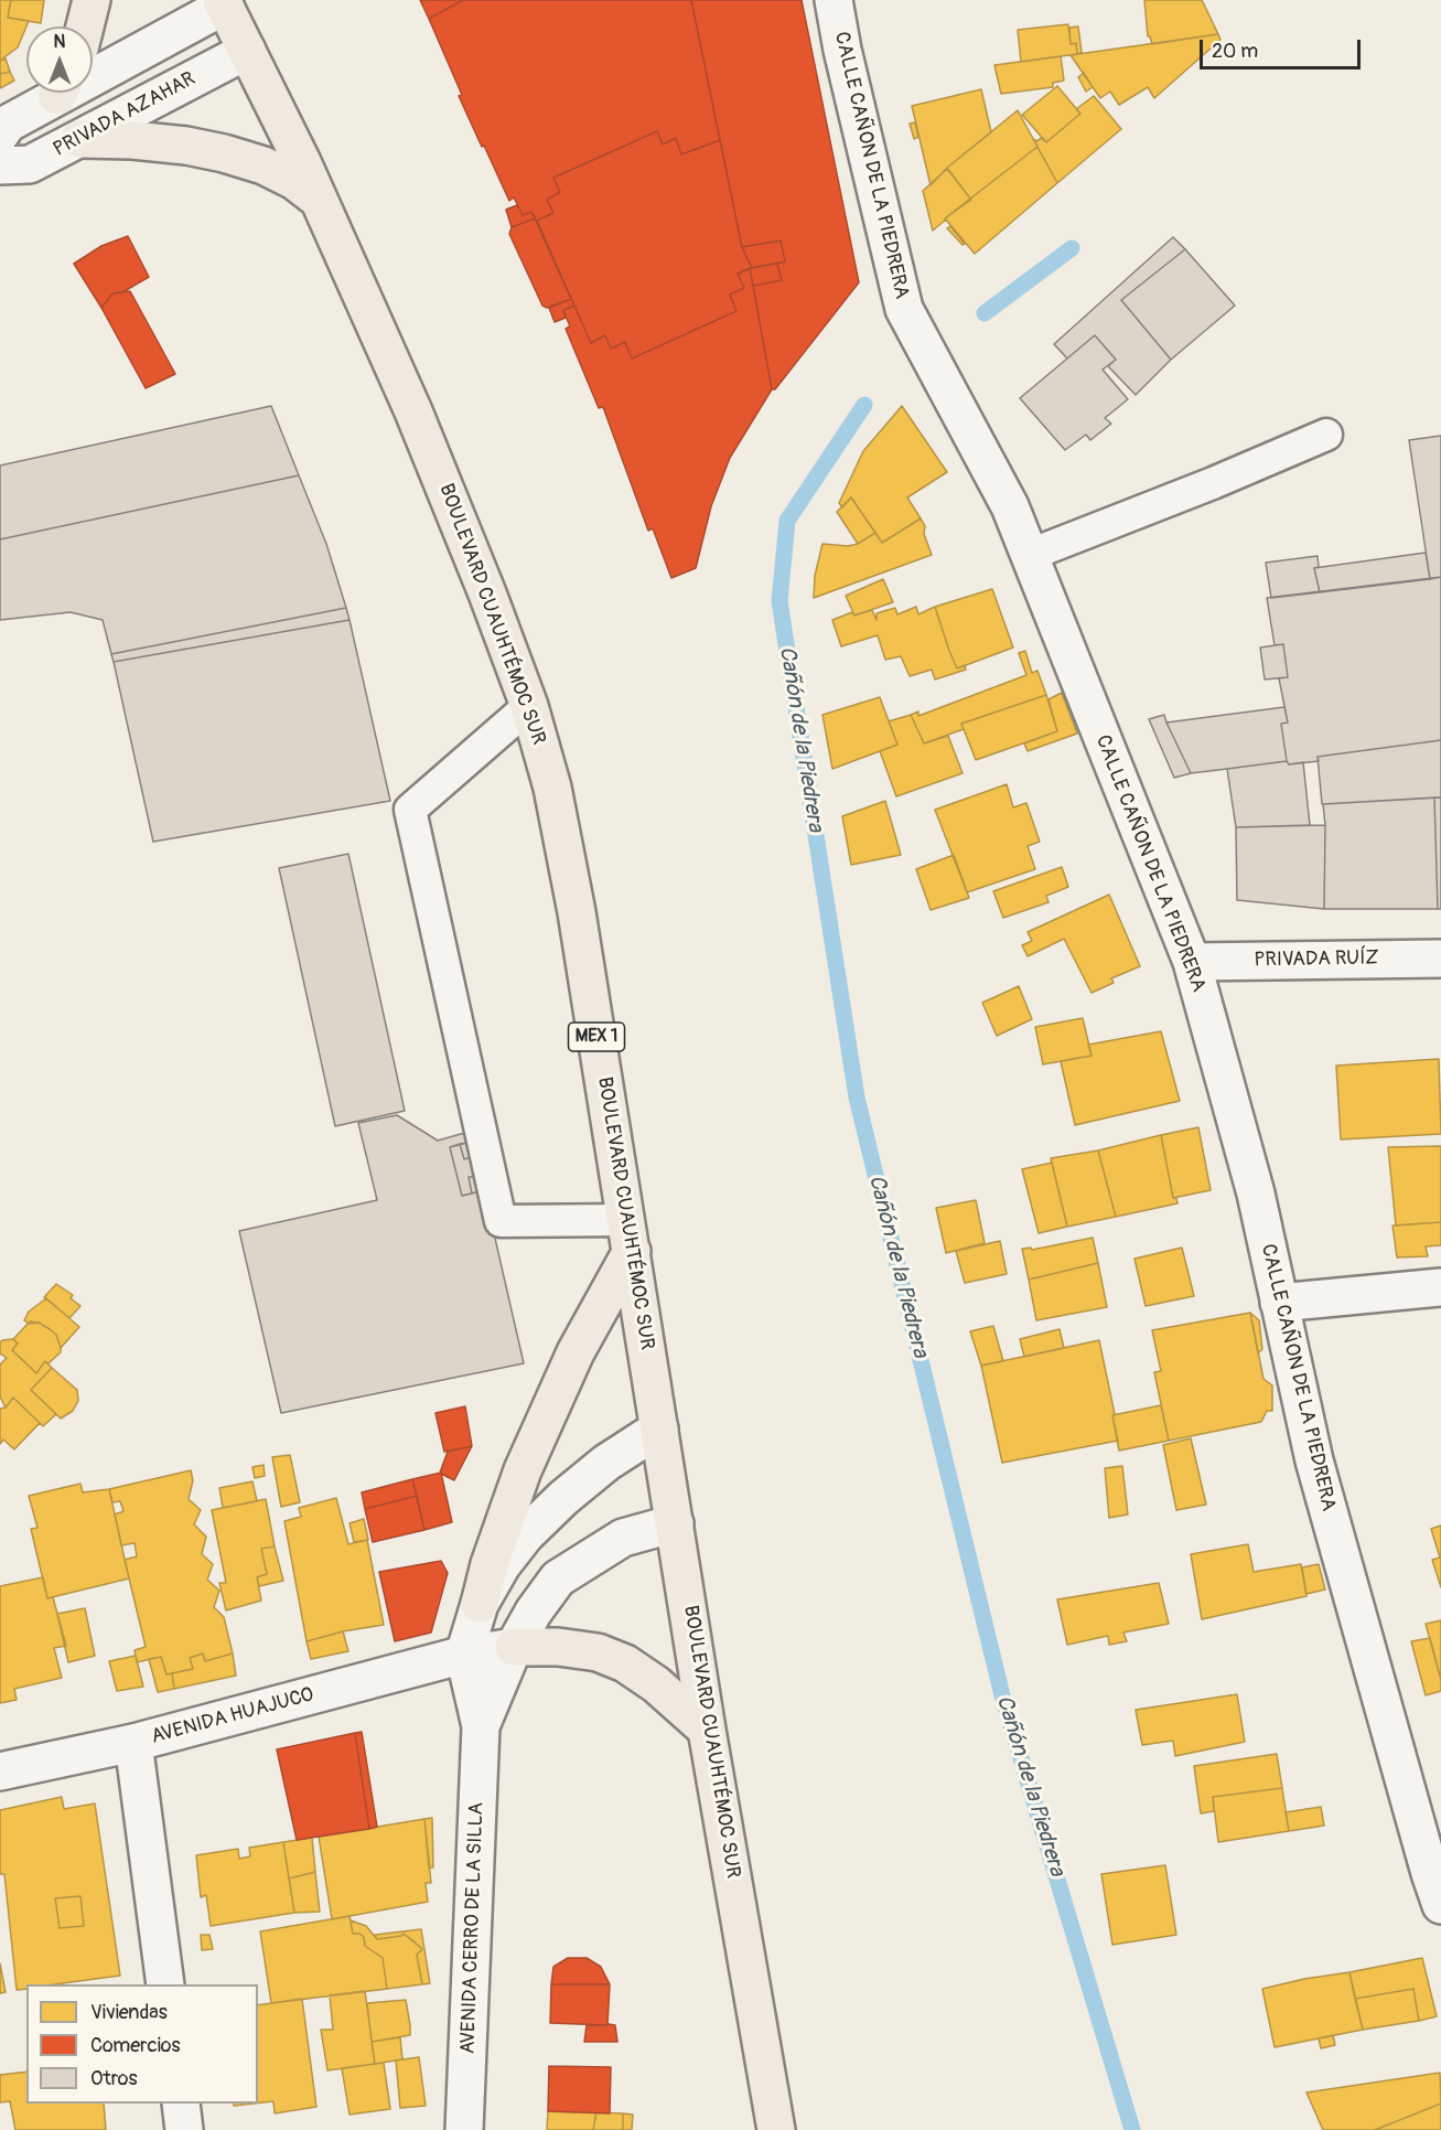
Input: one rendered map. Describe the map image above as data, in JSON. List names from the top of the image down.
{
  "streets": {
    "main road": ["BOULEVARD CUAUHTÉMOC SUR", "MEX 1"],
    "street": [
      "PRIVADA AZAHAR",
      "CALLE CAÑON DE LA PIEDRERA",
      "PRIVADA RUÍZ",
      "AVENIDA HUAJUCO",
      "AVENIDA CERRO DE LA SILLA"
    ]
  },
  "crossings": [
    ["PRIVADA AZAHAR", "BOULEVARD CUAUHTÉMOC SUR"],
    ["CALLE CAÑON DE LA PIEDRERA", "PRIVADA RUÍZ"],
    ["AVENIDA HUAJUCO", "AVENIDA CERRO DE LA SILLA"]
  ],
  "water": ["Cañón de la Piedrera"],
  "legend": ["Viviendas", "Comercios", "Otros"],
  "scale_bar": "20 m",
  "north": "top"
}
